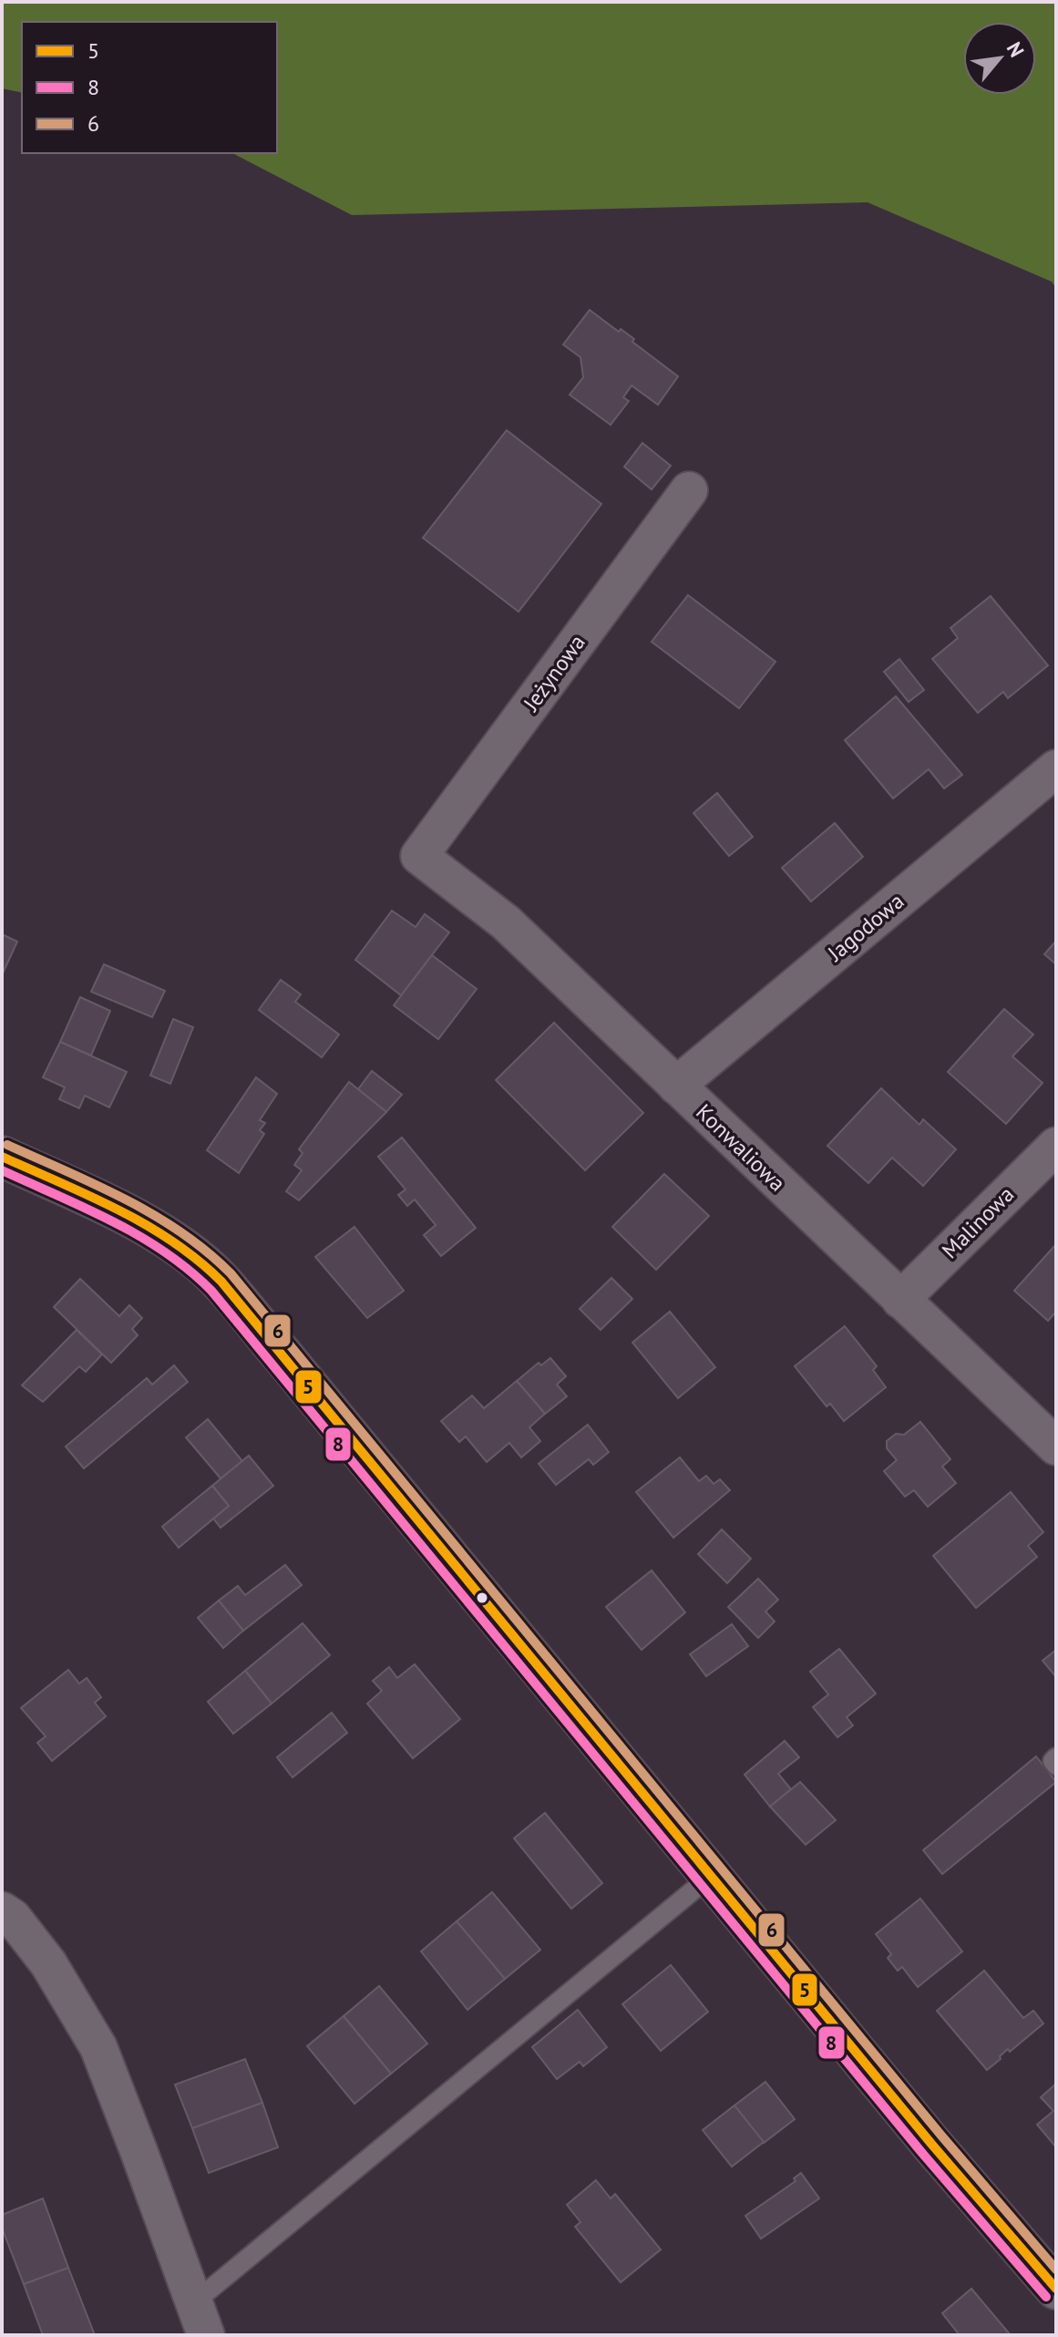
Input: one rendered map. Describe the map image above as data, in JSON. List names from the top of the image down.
{
  "streets": {
    "street": [
      "Jeżynowa",
      "Jagodowa",
      "Konwaliowa",
      "Malinowa"
    ]
  },
  "crossings": [
    ["Jeżynowa", "Konwaliowa"],
    ["Jagodowa", "Konwaliowa"],
    ["Konwaliowa", "Malinowa"]
  ],
  "lines": ["transit line 6", "transit line 5", "transit line 8"],
  "legend": ["5", "8", "6"],
  "north": "top right"
}
